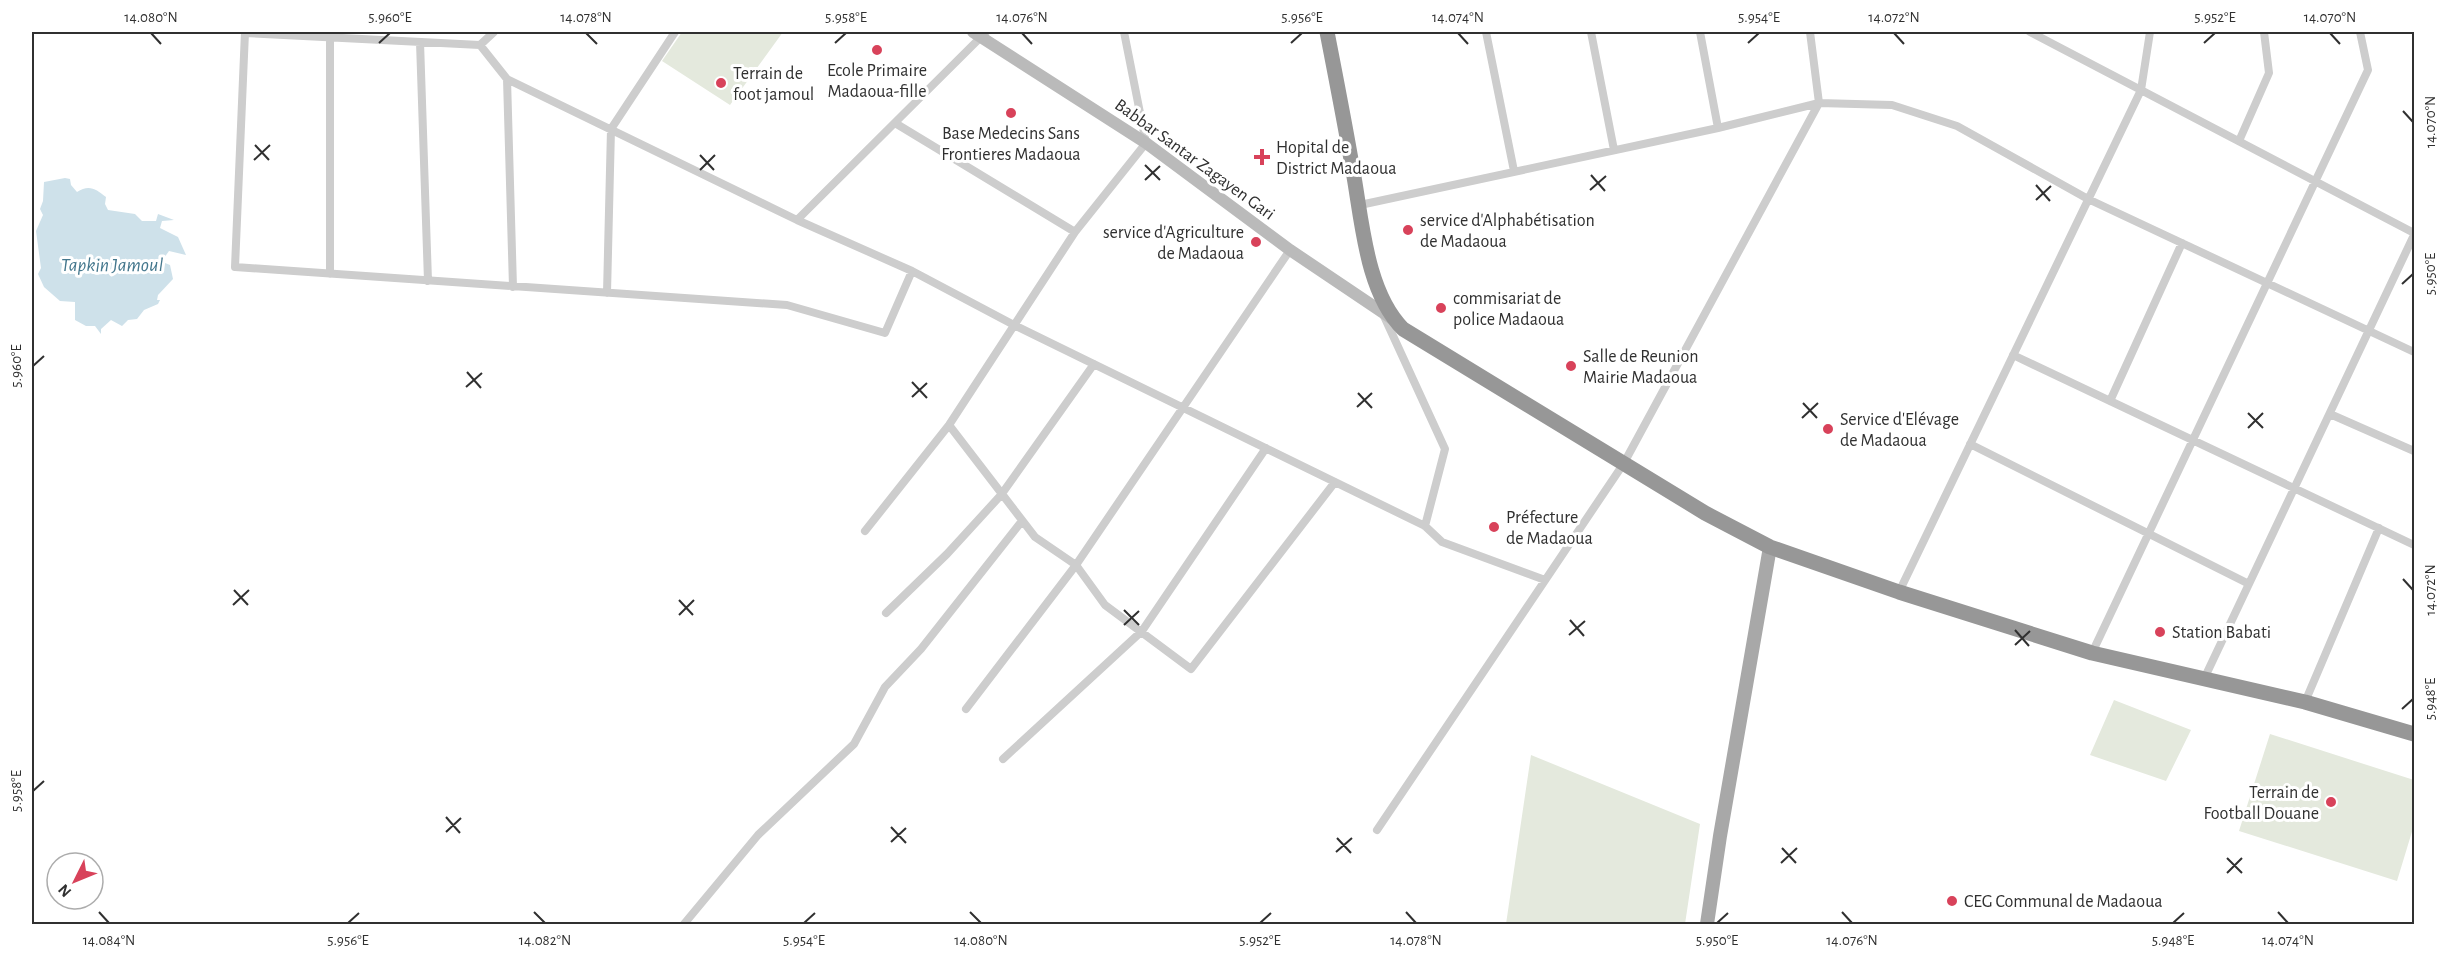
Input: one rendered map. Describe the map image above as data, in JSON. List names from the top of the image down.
{
  "streets": {
    "street": ["Babbar Santar Zagayen Gari"]
  },
  "water": ["Tapkin Jamoul"],
  "places": {
    "other": [
      "Ecole Primaire Madaoua-fille",
      "Terrain de foot jamoul",
      "Base Medecins Sans Frontieres Madaoua",
      "service d'Alphabétisation de Madaoua",
      "service d'Agriculture de Madaoua",
      "commisariat de police Madaoua",
      "Salle de Reunion Mairie Madaoua",
      "Service d'Elévage de Madaoua",
      "Préfecture de Madaoua",
      "Station Babati",
      "Terrain de Football Douane",
      "CEG Communal de Madaoua"
    ],
    "health": ["Hopital de District Madaoua"]
  },
  "north": "bottom left",
  "coordinates": [
    "14.080°N",
    "5.960°E",
    "14.078°N",
    "5.958°E",
    "14.076°N",
    "5.956°E",
    "14.074°N",
    "5.954°E",
    "14.072°N",
    "5.952°E",
    "14.070°N",
    "5.950°E",
    "5.948°E",
    "14.084°N",
    "14.082°N"
  ]
}
